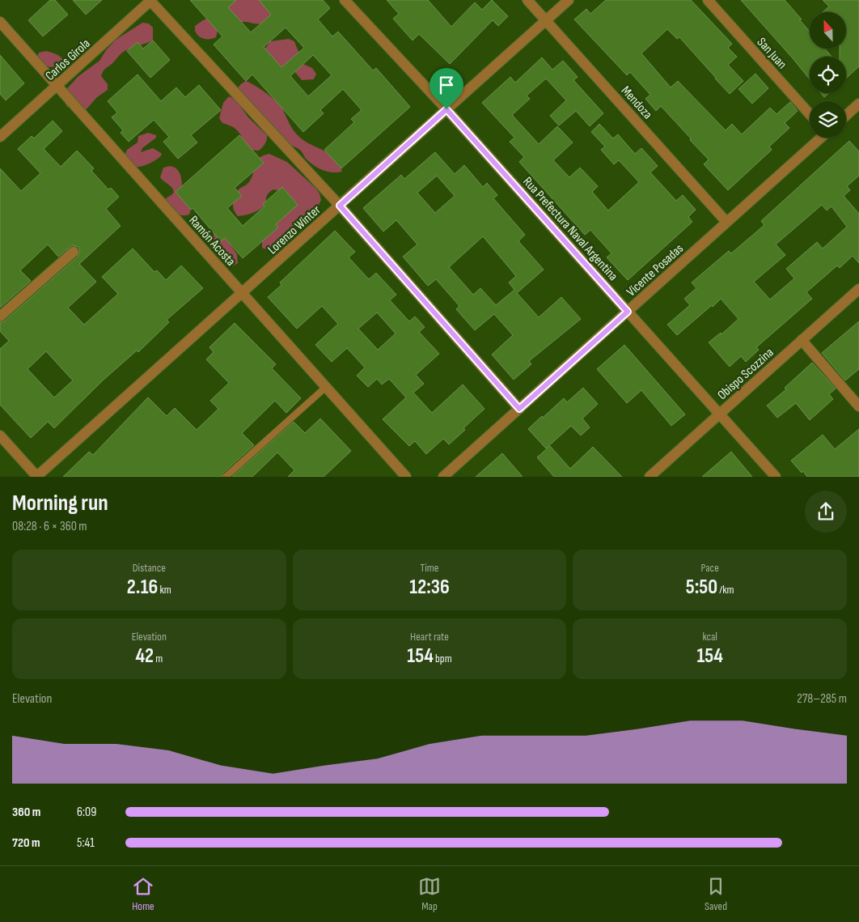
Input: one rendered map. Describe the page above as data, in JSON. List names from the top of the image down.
{
  "streets": {
    "street": [
      "San Juan",
      "Carlos Girola",
      "Mendoza",
      "Rua Prefectura Naval Argentina",
      "Lorenzo Winter",
      "Ramón Acosta",
      "Vicente Posadas",
      "Obispo Scozzina"
    ]
  },
  "crossings": [
    ["Carlos Girola", "Ramón Acosta"],
    ["Mendoza", "Lorenzo Winter"],
    ["Mendoza", "Vicente Posadas"],
    ["Rua Prefectura Naval Argentina", "Lorenzo Winter"],
    ["Rua Prefectura Naval Argentina", "Vicente Posadas"],
    ["Rua Prefectura Naval Argentina", "Obispo Scozzina"],
    ["Lorenzo Winter", "Ramón Acosta"]
  ],
  "north": "top",
  "page": {
    "heading": ["Morning run", "08:28 · 6 × 360 m"],
    "stats": [
      ["Distance", "2.16 km"],
      ["Time", "12:36"],
      ["Pace", "5:50 /km"],
      ["Elevation", "42 m"],
      ["Heart rate", "154 bpm"],
      ["kcal", "154"]
    ],
    "chart": ["Elevation", "278–285 m"],
    "list": [
      {
        "name": "360 m",
        "note": "6:09"
      },
      {
        "name": "720 m",
        "note": "5:41"
      }
    ],
    "tabs": ["Home", "Map", "Saved"]
  }
}
